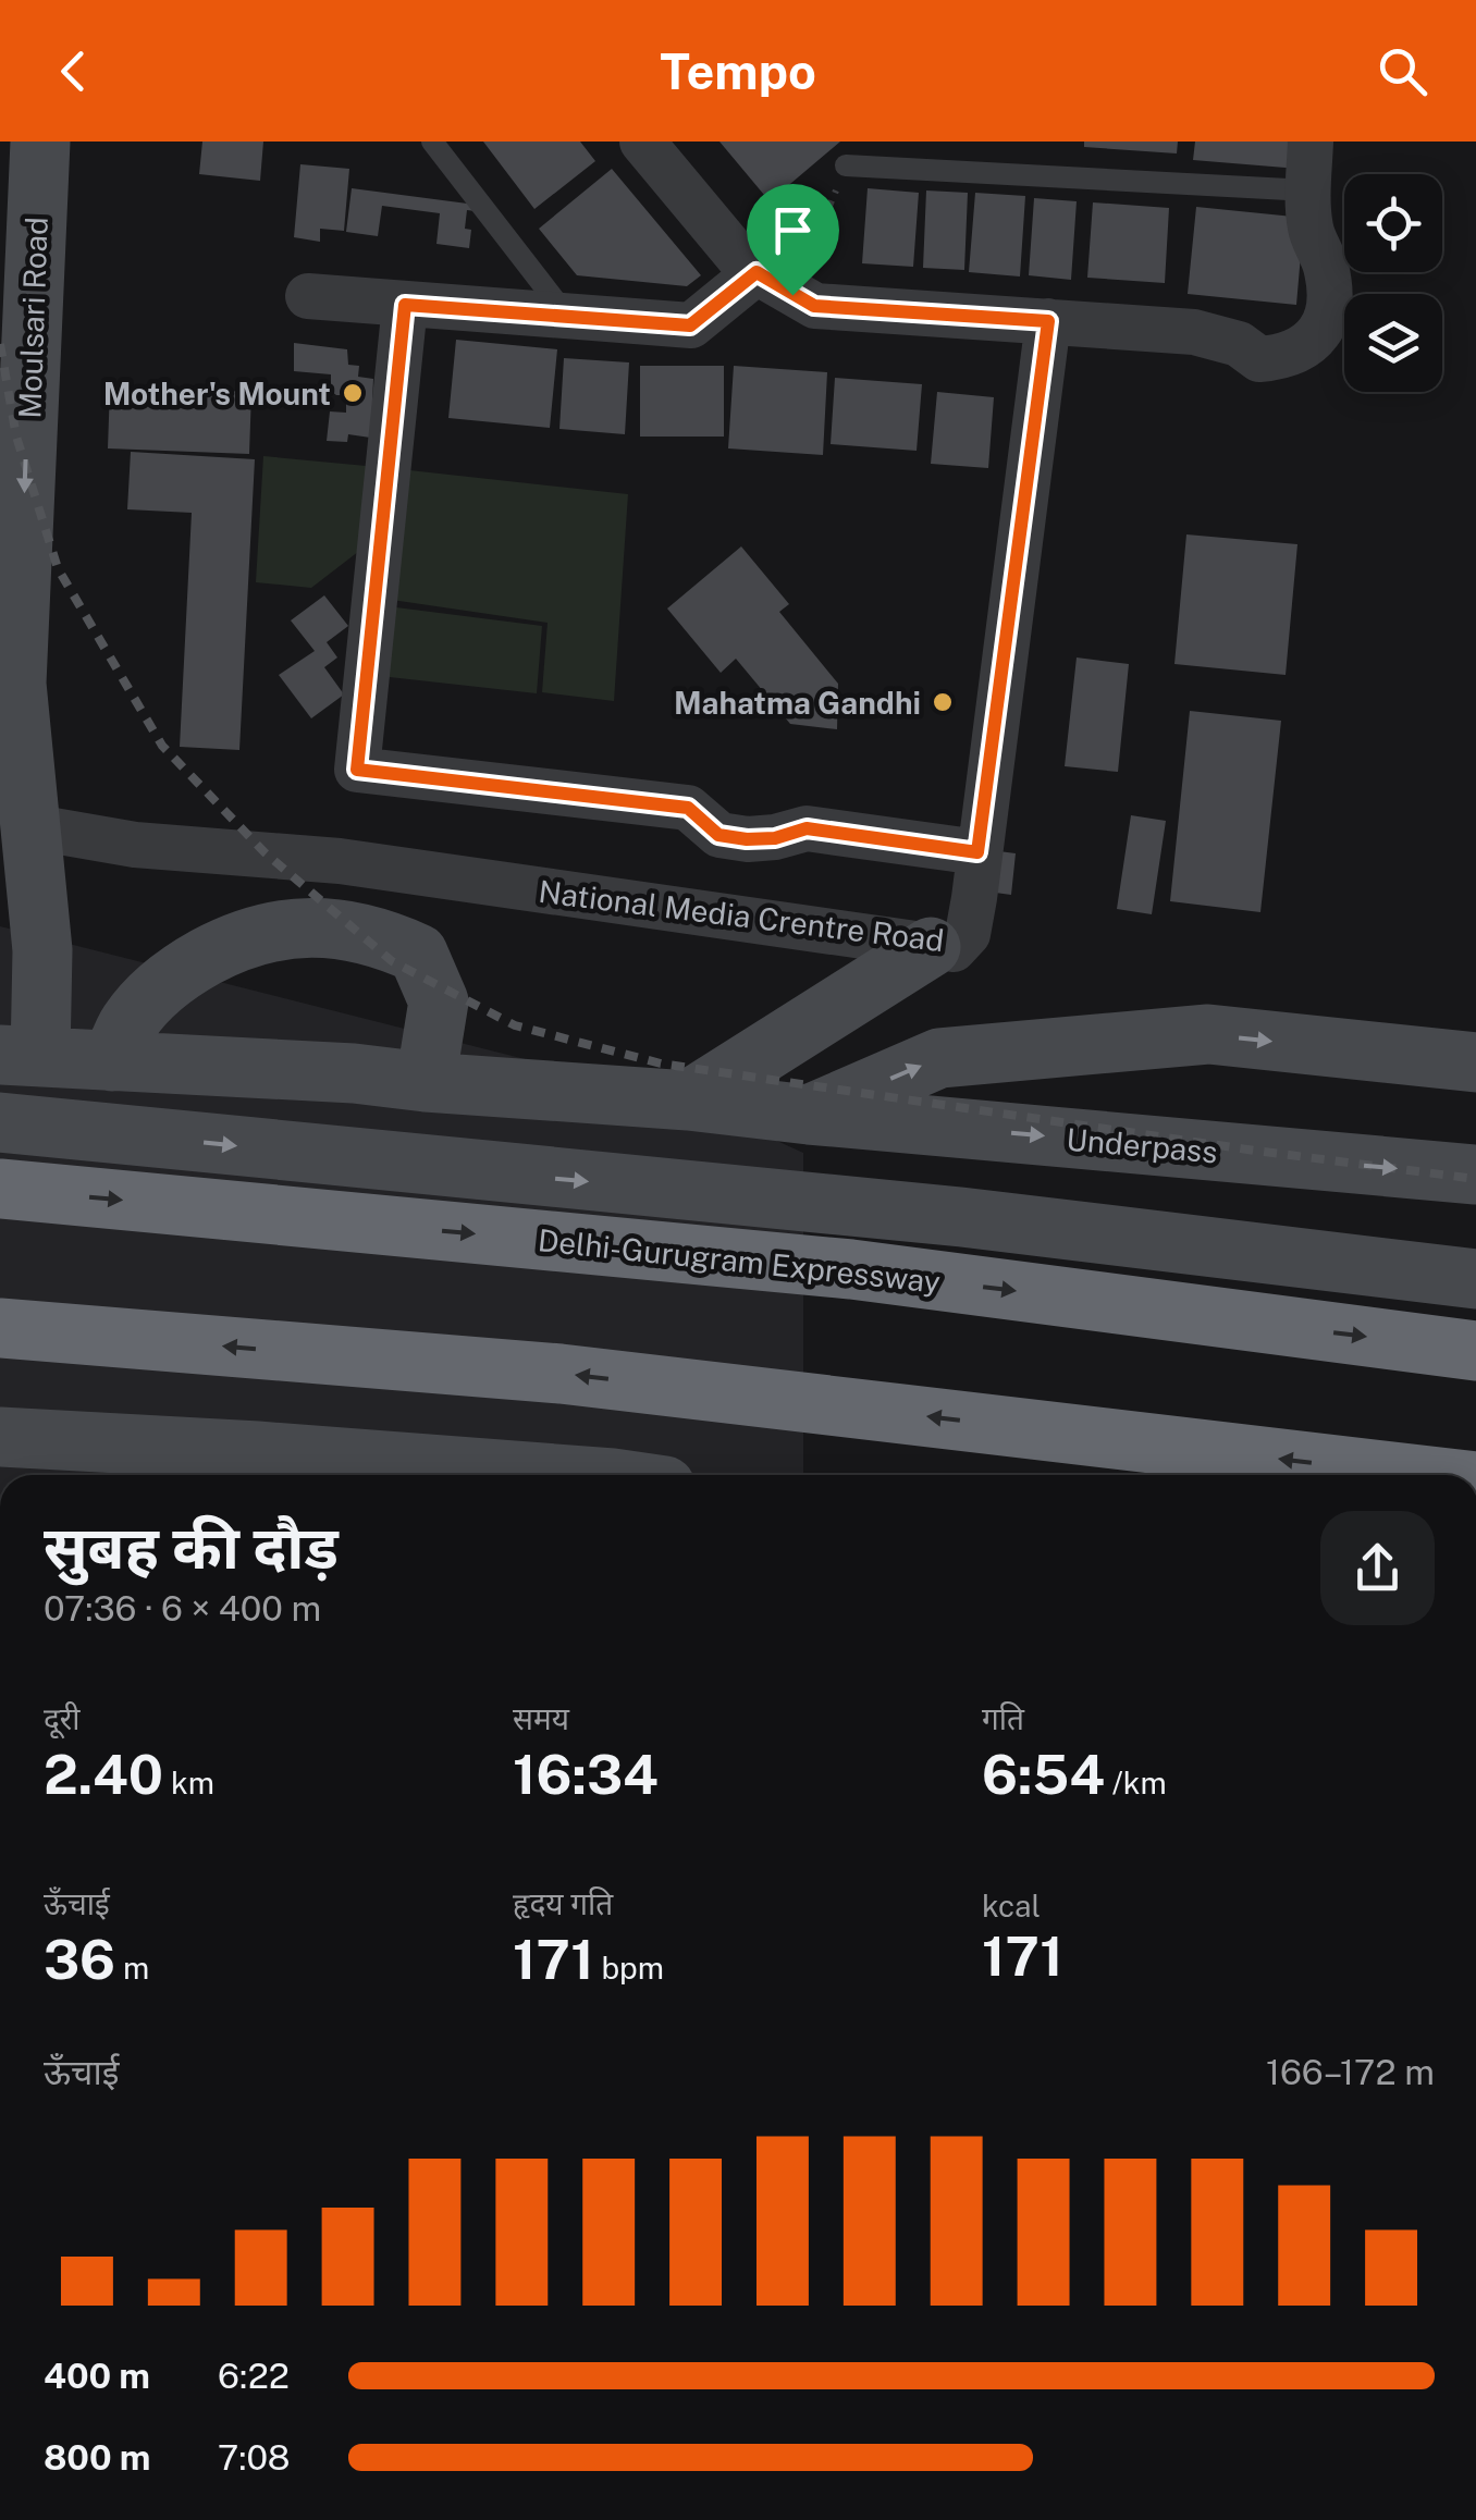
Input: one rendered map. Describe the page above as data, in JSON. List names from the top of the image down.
{
  "streets": {
    "highway": ["Delhi-Gurugram Expressway"],
    "main road": ["Moulsari Road", "Underpass"],
    "street": ["National Media Crentre Road"]
  },
  "crossings": [
    ["Moulsari Road", "National Media Crentre Road"],
    ["Moulsari Road", "Underpass"]
  ],
  "one_way": ["Moulsari Road"],
  "places": ["Mother's Mount", "Mahatma Gandhi"],
  "page": {
    "header": "Tempo",
    "heading": ["सुबह की दौड़", "07:36 · 6 × 400 m"],
    "stats": [
      ["दूरी", "2.40 km"],
      ["समय", "16:34"],
      ["गति", "6:54 /km"],
      ["ऊँचाई", "36 m"],
      ["हृदय गति", "171 bpm"],
      ["kcal", "171"]
    ],
    "chart": ["ऊँचाई", "166–172 m"],
    "list": [
      {
        "name": "400 m",
        "note": "6:22"
      },
      {
        "name": "800 m",
        "note": "7:08"
      }
    ]
  }
}
